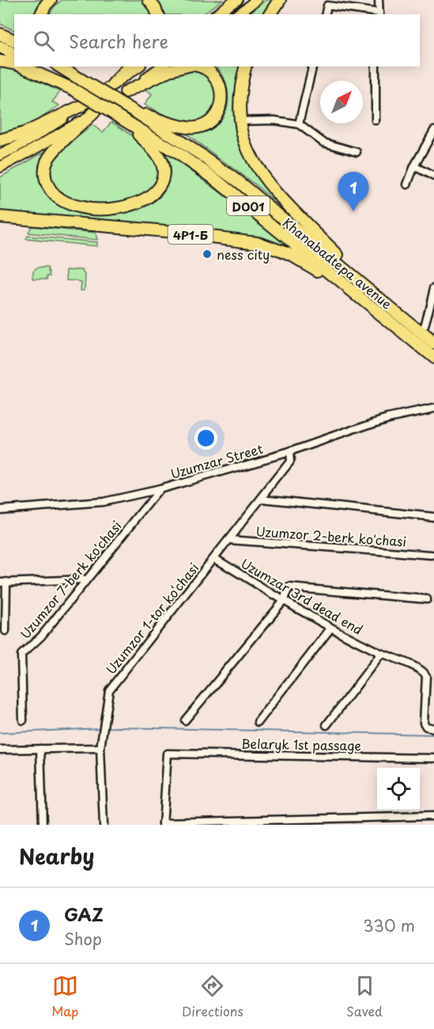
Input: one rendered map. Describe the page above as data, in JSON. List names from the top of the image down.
{
  "streets": {
    "highway": ["D001", "4Р1-Б", "Khanabadtepa avenue"],
    "street": [
      "Uzumzar Street",
      "Uzumzor 2-berk ko'chasi",
      "Uzumzor 7-berk ko'chasi",
      "Uzumzar 3rd dead end",
      "Uzumzor 1-tor ko‘chasi",
      "Belaryk 1st passage"
    ]
  },
  "crossings": [
    ["4Р1-Б", "Khanabadtepa avenue"],
    ["Uzumzar Street", "Uzumzor 7-berk ko'chasi"],
    ["Uzumzar Street", "Uzumzor 1-tor ko‘chasi"],
    ["Uzumzor 2-berk ko'chasi", "Uzumzor 1-tor ko‘chasi"],
    ["Uzumzar 3rd dead end", "Uzumzor 1-tor ko‘chasi"]
  ],
  "places": ["ness city"],
  "north": "top right",
  "page": {
    "search": "Search here",
    "pins": "1",
    "heading": "Nearby",
    "list": [
      {
        "mark": "1",
        "name": "GAZ",
        "note": "Shop",
        "value": "330 m"
      }
    ],
    "nav": ["Map", "Directions", "Saved"]
  }
}
